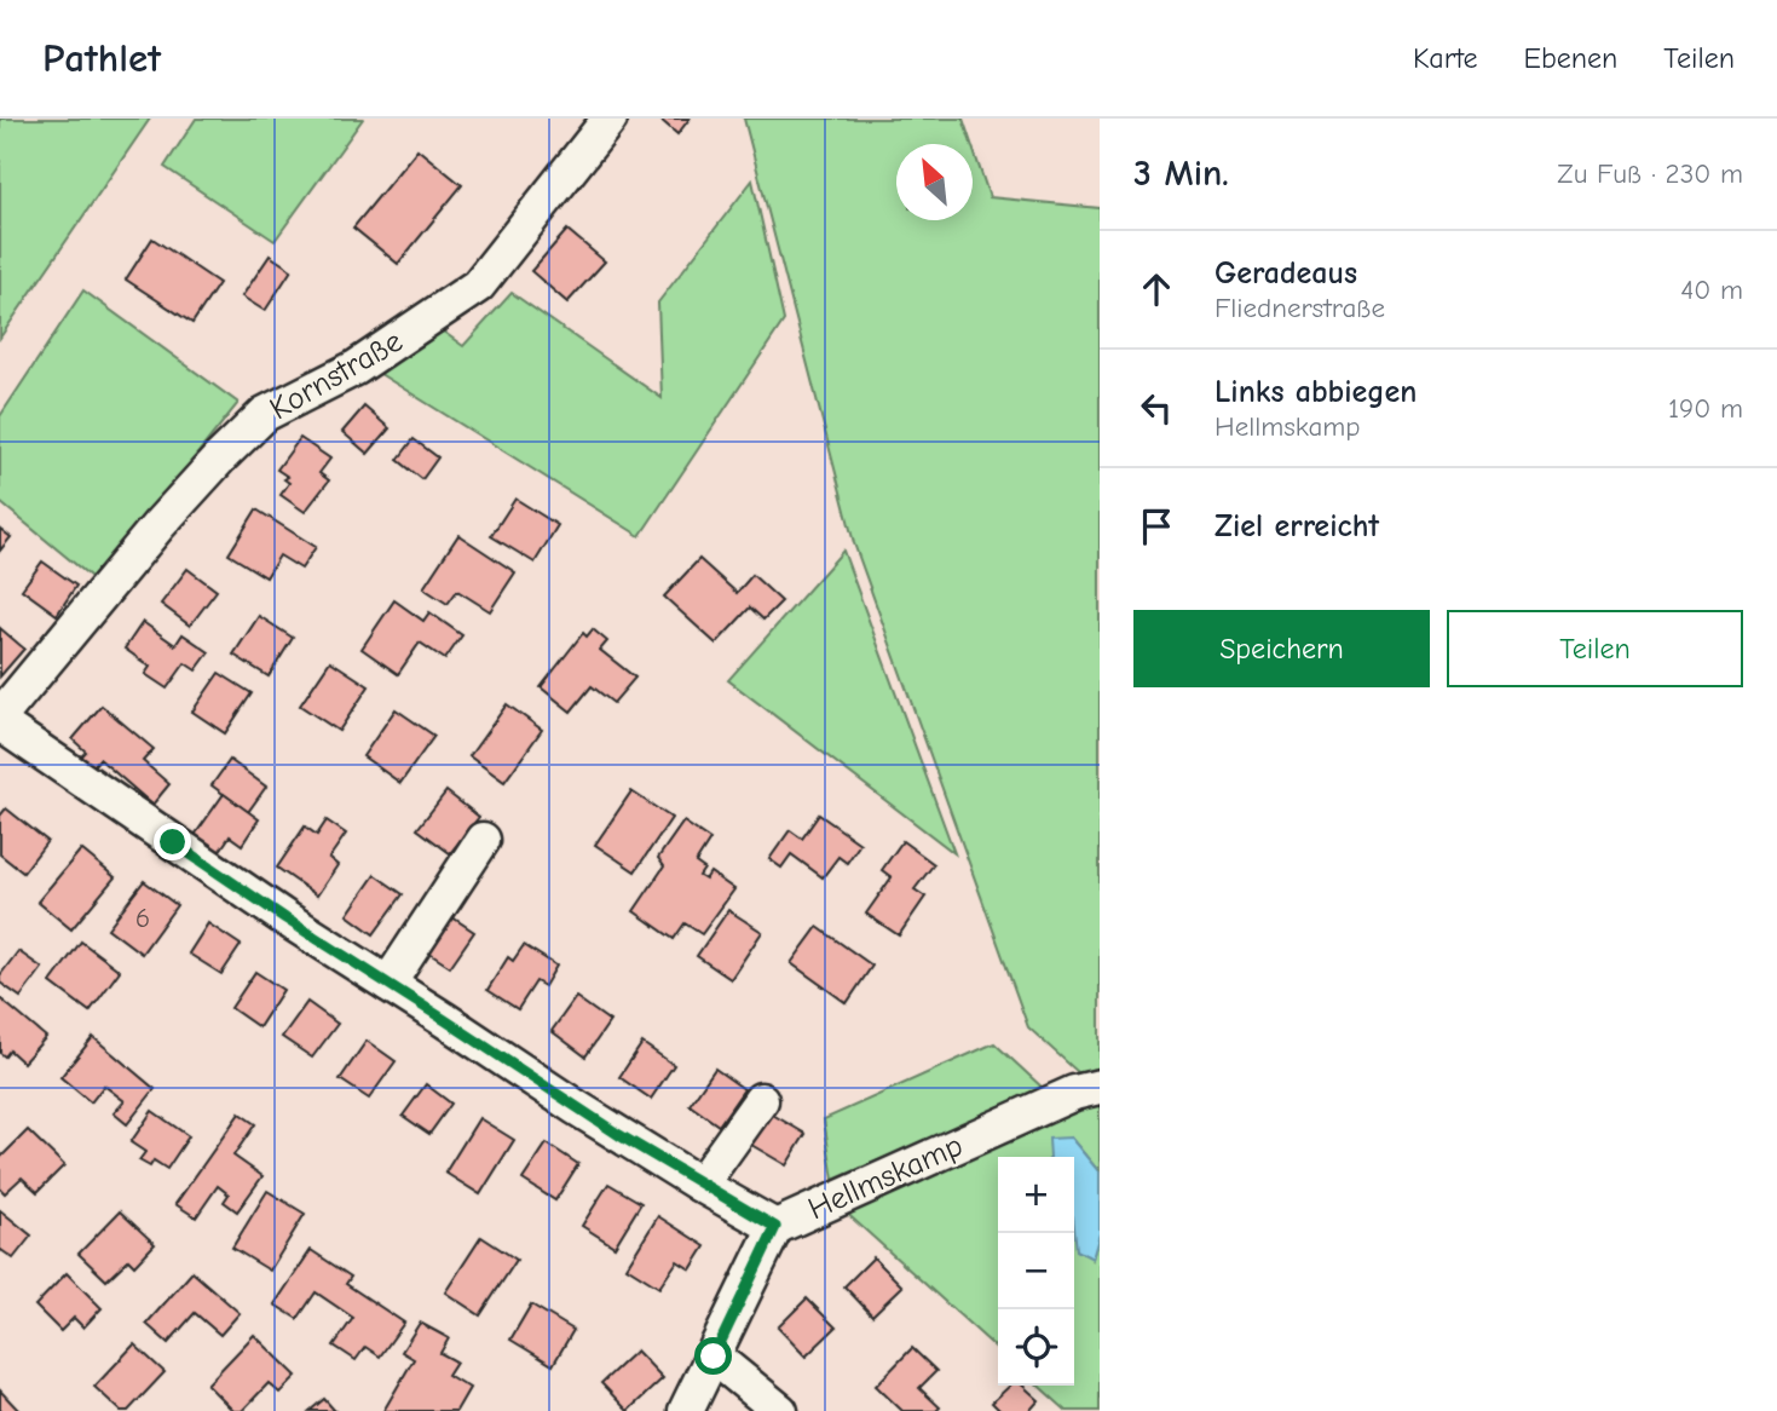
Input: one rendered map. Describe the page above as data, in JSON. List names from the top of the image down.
{
  "streets": {
    "street": ["Kornstraße", "Hellmskamp"]
  },
  "house_numbers": ["6"],
  "north": "top left",
  "page": {
    "header": "Pathlet",
    "nav": ["Karte", "Ebenen", "Teilen"],
    "heading": ["3 Min.", "Zu Fuß · 230 m"],
    "list": [
      ["Geradeaus", "Fliednerstraße", "40 m"],
      ["Links abbiegen", "Hellmskamp", "190 m"],
      "Ziel erreicht"
    ],
    "buttons": ["Speichern", "Teilen"],
    "map_buttons": ["+", "−"]
  }
}
